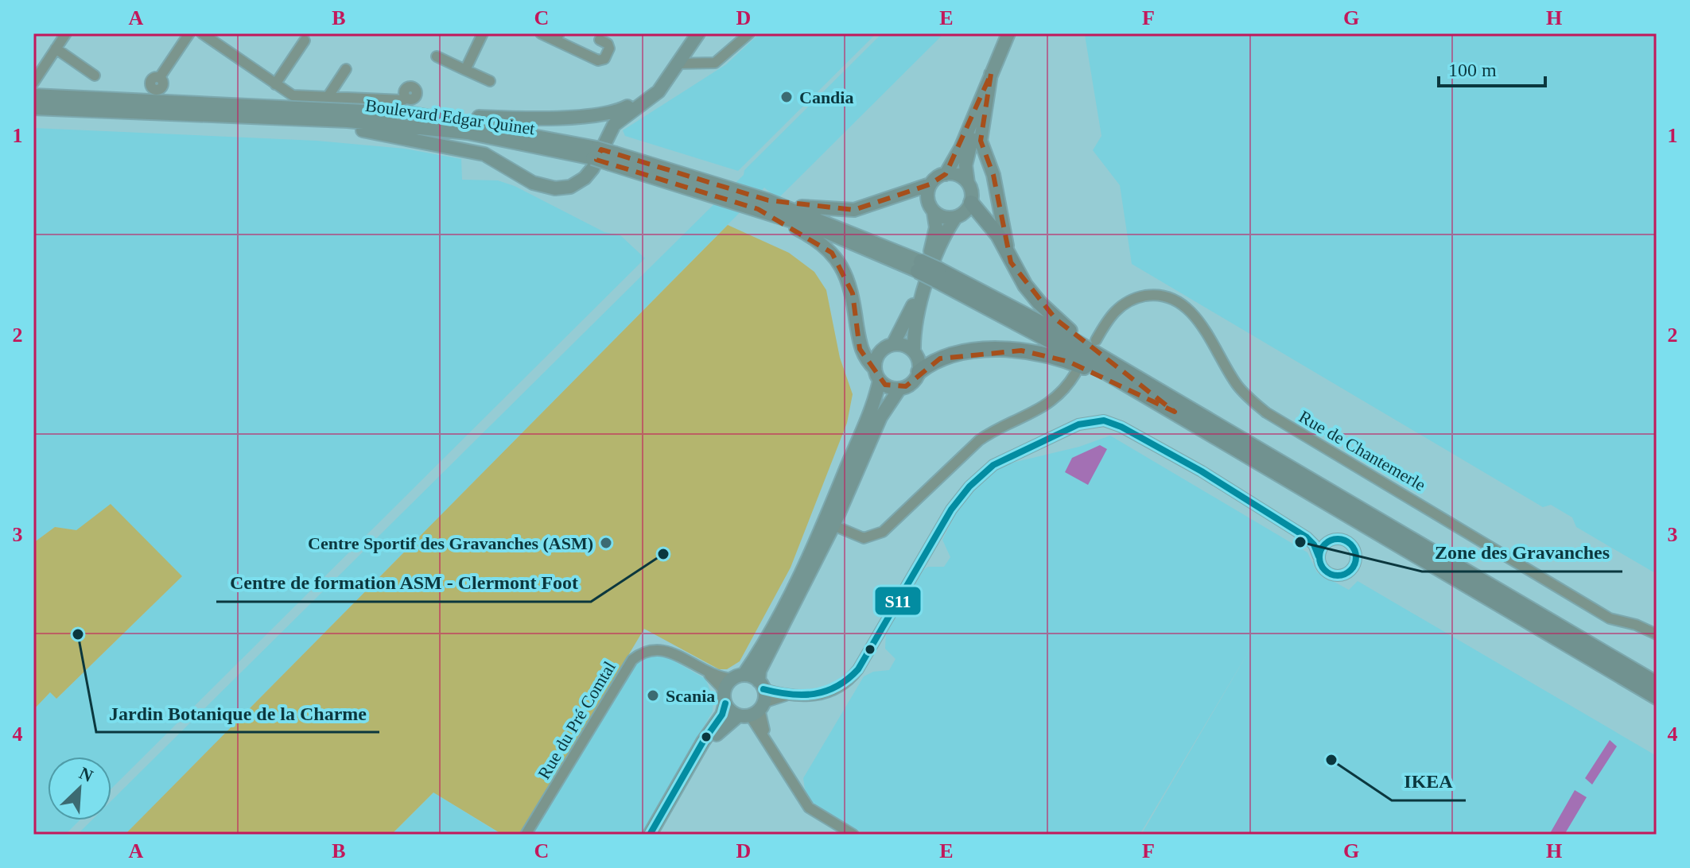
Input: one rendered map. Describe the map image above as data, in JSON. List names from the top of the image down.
{
  "streets": {
    "main road": ["Boulevard Edgar Quinet"],
    "street": ["Rue de Chantemerle", "Rue du Pré Comtal"]
  },
  "places": [
    "Candia",
    "Zone des Gravanches",
    "Centre Sportif des Gravanches (ASM)",
    "Centre de formation ASM - Clermont Foot",
    "Jardin Botanique de la Charme",
    "Scania",
    "IKEA"
  ],
  "lines": ["transit line S11"],
  "scale_bar": "100 m",
  "north": "top right",
  "grid": {
    "columns": [
      "A",
      "B",
      "C",
      "D",
      "E",
      "F",
      "G",
      "H"
    ],
    "rows": [
      "1",
      "2",
      "3",
      "4"
    ]
  }
}
